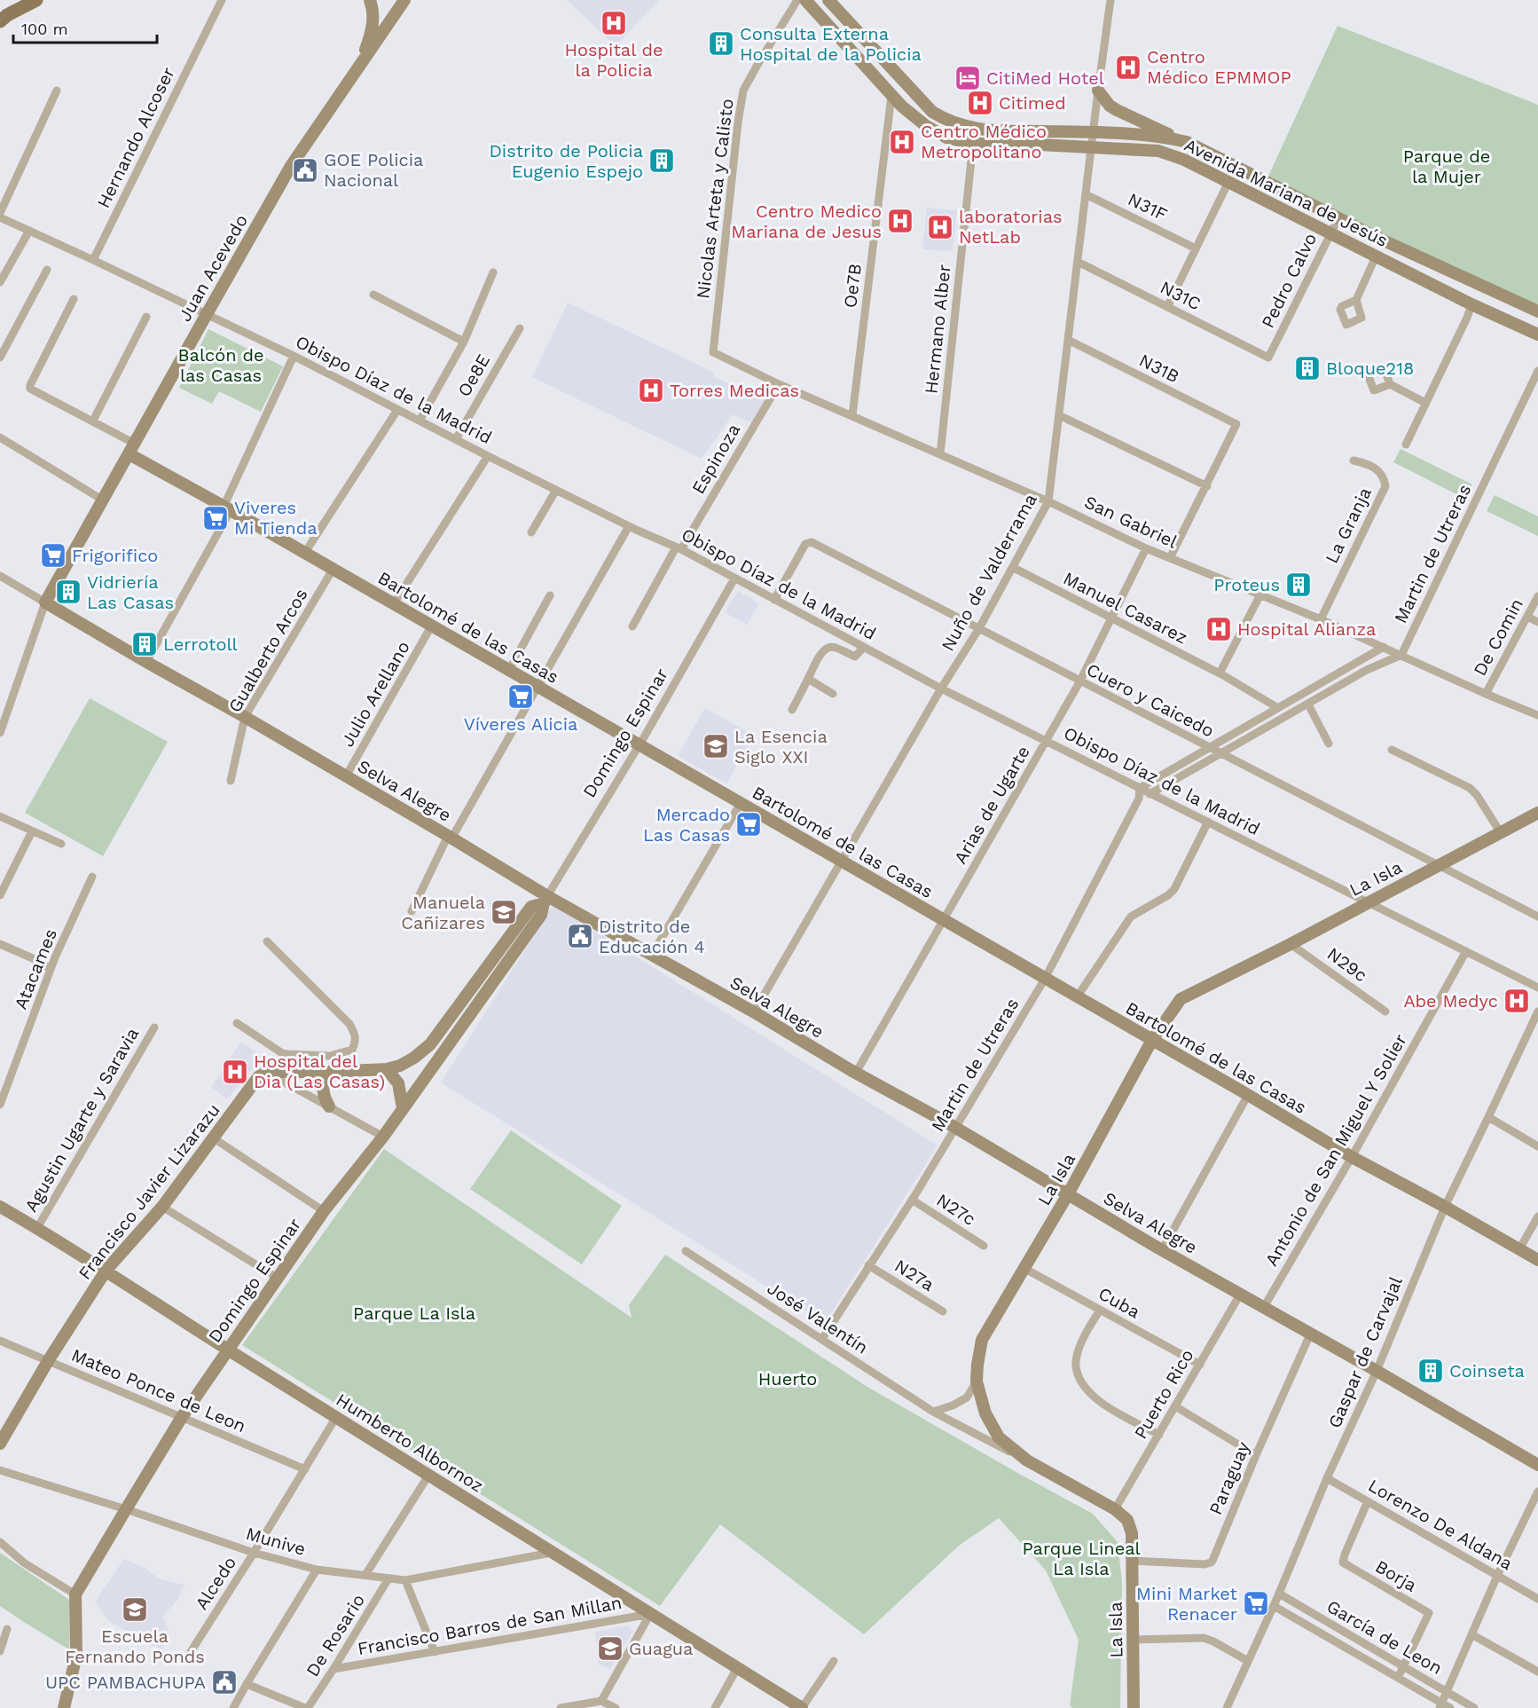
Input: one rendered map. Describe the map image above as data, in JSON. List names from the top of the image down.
{
  "streets": {
    "street": [
      "Hernando Alcoser",
      "Avenida Mariana de Jesús",
      "Nicolas Arteta y Calisto",
      "N31F",
      "Juan Acevedo",
      "Pedro Calvo",
      "Oe7B",
      "N31C",
      "Hermano Alber",
      "N31B",
      "Oe8E",
      "Obispo Díaz de la Madrid",
      "Espinoza",
      "San Gabriel",
      "La Granja",
      "Martin de Utreras",
      "Nuño de Valderrama",
      "Manuel Casarez",
      "Bartolomé de las Casas",
      "De Comin",
      "Gualberto Arcos",
      "Julio Arellano",
      "Cuero y Caicedo",
      "Domingo Espinar",
      "Selva Alegre",
      "Arias de Ugarte",
      "La Isla",
      "N29c",
      "Atacames",
      "Agustin Ugarte y Saravia",
      "Antonio de San Miguel Y Solier",
      "Francisco Javier Lizarazu",
      "N27c",
      "N27a",
      "Cuba",
      "José Valentín",
      "Gaspar de Carvajal",
      "Mateo Ponce de Leon",
      "Puerto Rico",
      "Humberto Albornoz",
      "Paraguay",
      "Lorenzo De Aldana",
      "Munive",
      "Borja",
      "Alcedo",
      "Francisco Barros de San Millan",
      "De Rosario",
      "García de Leon"
    ]
  },
  "crossings": [
    ["Hernando Alcoser", "Obispo Díaz de la Madrid"],
    ["Avenida Mariana de Jesús", "Pedro Calvo"],
    ["Avenida Mariana de Jesús", "Oe7B"],
    ["Avenida Mariana de Jesús", "Hermano Alber"],
    ["Avenida Mariana de Jesús", "Nuño de Valderrama"],
    ["Nicolas Arteta y Calisto", "San Gabriel"],
    ["N31F", "Nuño de Valderrama"],
    ["Juan Acevedo", "Obispo Díaz de la Madrid"],
    ["Juan Acevedo", "Bartolomé de las Casas"],
    ["Juan Acevedo", "Selva Alegre"],
    ["Pedro Calvo", "N31C"],
    ["Oe7B", "San Gabriel"],
    ["N31C", "Nuño de Valderrama"],
    ["Hermano Alber", "San Gabriel"],
    ["N31B", "Nuño de Valderrama"],
    ["Oe8E", "Obispo Díaz de la Madrid"],
    ["Obispo Díaz de la Madrid", "Espinoza"],
    ["Obispo Díaz de la Madrid", "Martin de Utreras"],
    ["Obispo Díaz de la Madrid", "Nuño de Valderrama"],
    ["Obispo Díaz de la Madrid", "Cuero y Caicedo"],
    ["Obispo Díaz de la Madrid", "Domingo Espinar"],
    ["Obispo Díaz de la Madrid", "Arias de Ugarte"],
    ["Obispo Díaz de la Madrid", "La Isla"],
    ["Obispo Díaz de la Madrid", "Antonio de San Miguel Y Solier"],
    ["Espinoza", "San Gabriel"],
    ["San Gabriel", "La Granja"],
    ["San Gabriel", "Martin de Utreras"],
    ["San Gabriel", "Nuño de Valderrama"],
    ["San Gabriel", "De Comin"],
    ["San Gabriel", "Arias de Ugarte"],
    ["Martin de Utreras", "Bartolomé de las Casas"],
    ["Martin de Utreras", "Selva Alegre"],
    ["Martin de Utreras", "N27c"],
    ["Martin de Utreras", "N27a"],
    ["Martin de Utreras", "José Valentín"],
    ["Nuño de Valderrama", "Manuel Casarez"],
    ["Nuño de Valderrama", "Bartolomé de las Casas"],
    ["Nuño de Valderrama", "Cuero y Caicedo"],
    ["Nuño de Valderrama", "Selva Alegre"],
    ["Manuel Casarez", "Arias de Ugarte"],
    ["Bartolomé de las Casas", "Gualberto Arcos"],
    ["Bartolomé de las Casas", "Julio Arellano"],
    ["Bartolomé de las Casas", "Domingo Espinar"],
    ["Bartolomé de las Casas", "Arias de Ugarte"],
    ["Bartolomé de las Casas", "La Isla"],
    ["Bartolomé de las Casas", "Antonio de San Miguel Y Solier"],
    ["Bartolomé de las Casas", "Gaspar de Carvajal"],
    ["Gualberto Arcos", "Selva Alegre"],
    ["Julio Arellano", "Selva Alegre"],
    ["Cuero y Caicedo", "Arias de Ugarte"],
    ["Cuero y Caicedo", "La Isla"],
    ["Domingo Espinar", "Selva Alegre"],
    ["Domingo Espinar", "Francisco Javier Lizarazu"],
    ["Domingo Espinar", "Mateo Ponce de Leon"],
    ["Domingo Espinar", "Humberto Albornoz"],
    ["Domingo Espinar", "Munive"],
    ["Selva Alegre", "Arias de Ugarte"],
    ["Selva Alegre", "La Isla"],
    ["Selva Alegre", "Antonio de San Miguel Y Solier"],
    ["Selva Alegre", "Gaspar de Carvajal"],
    ["Selva Alegre", "Puerto Rico"],
    ["Selva Alegre", "Paraguay"],
    ["La Isla", "N29c"],
    ["La Isla", "Cuba"],
    ["La Isla", "José Valentín"],
    ["La Isla", "Puerto Rico"],
    ["La Isla", "Paraguay"],
    ["Agustin Ugarte y Saravia", "Humberto Albornoz"],
    ["Francisco Javier Lizarazu", "Mateo Ponce de Leon"],
    ["Francisco Javier Lizarazu", "Humberto Albornoz"],
    ["Cuba", "Puerto Rico"],
    ["Gaspar de Carvajal", "Lorenzo De Aldana"],
    ["Gaspar de Carvajal", "García de Leon"],
    ["Mateo Ponce de Leon", "Alcedo"],
    ["Humberto Albornoz", "Munive"],
    ["Humberto Albornoz", "Alcedo"],
    ["Humberto Albornoz", "Francisco Barros de San Millan"],
    ["Humberto Albornoz", "De Rosario"],
    ["Lorenzo De Aldana", "Borja"],
    ["Munive", "Alcedo"],
    ["Munive", "De Rosario"],
    ["Borja", "García de Leon"],
    ["Francisco Barros de San Millan", "De Rosario"]
  ],
  "parks": [
    "Parque de la Mujer",
    "Balcón de las Casas",
    "Parque La Isla",
    "Huerto",
    "Parque Lineal La Isla"
  ],
  "places": {
    "hospital": [
      "Hospital de la Policia",
      "Centro Médico EPMMOP",
      "Citimed",
      "Centro Médico Metropolitano",
      "Centro Medico Mariana de Jesus",
      "laboratorias NetLab",
      "Torres Medicas",
      "Hospital Alianza",
      "Abe Medyc",
      "Hospital del Dia (Las Casas)"
    ],
    "building": [
      "Consulta Externa Hospital de la Policia",
      "Distrito de Policia Eugenio Espejo",
      "Bloque218",
      "Proteus",
      "Vidriería Las Casas",
      "Lerrotoll",
      "Coinseta"
    ],
    "hotel": ["CitiMed Hotel"],
    "public building": ["GOE Policia Nacional", "Distrito de Educación 4", "UPC PAMBACHUPA"],
    "supermarket": [
      "Viveres Mi Tienda",
      "Frigorifico",
      "Víveres Alicia",
      "Mercado Las Casas",
      "Mini Market Renacer"
    ],
    "school or university": [
      "La Esencia Siglo XXI",
      "Manuela Cañizares",
      "Escuela Fernando Ponds",
      "Guagua"
    ]
  },
  "scale_bar": "100 m"
}
